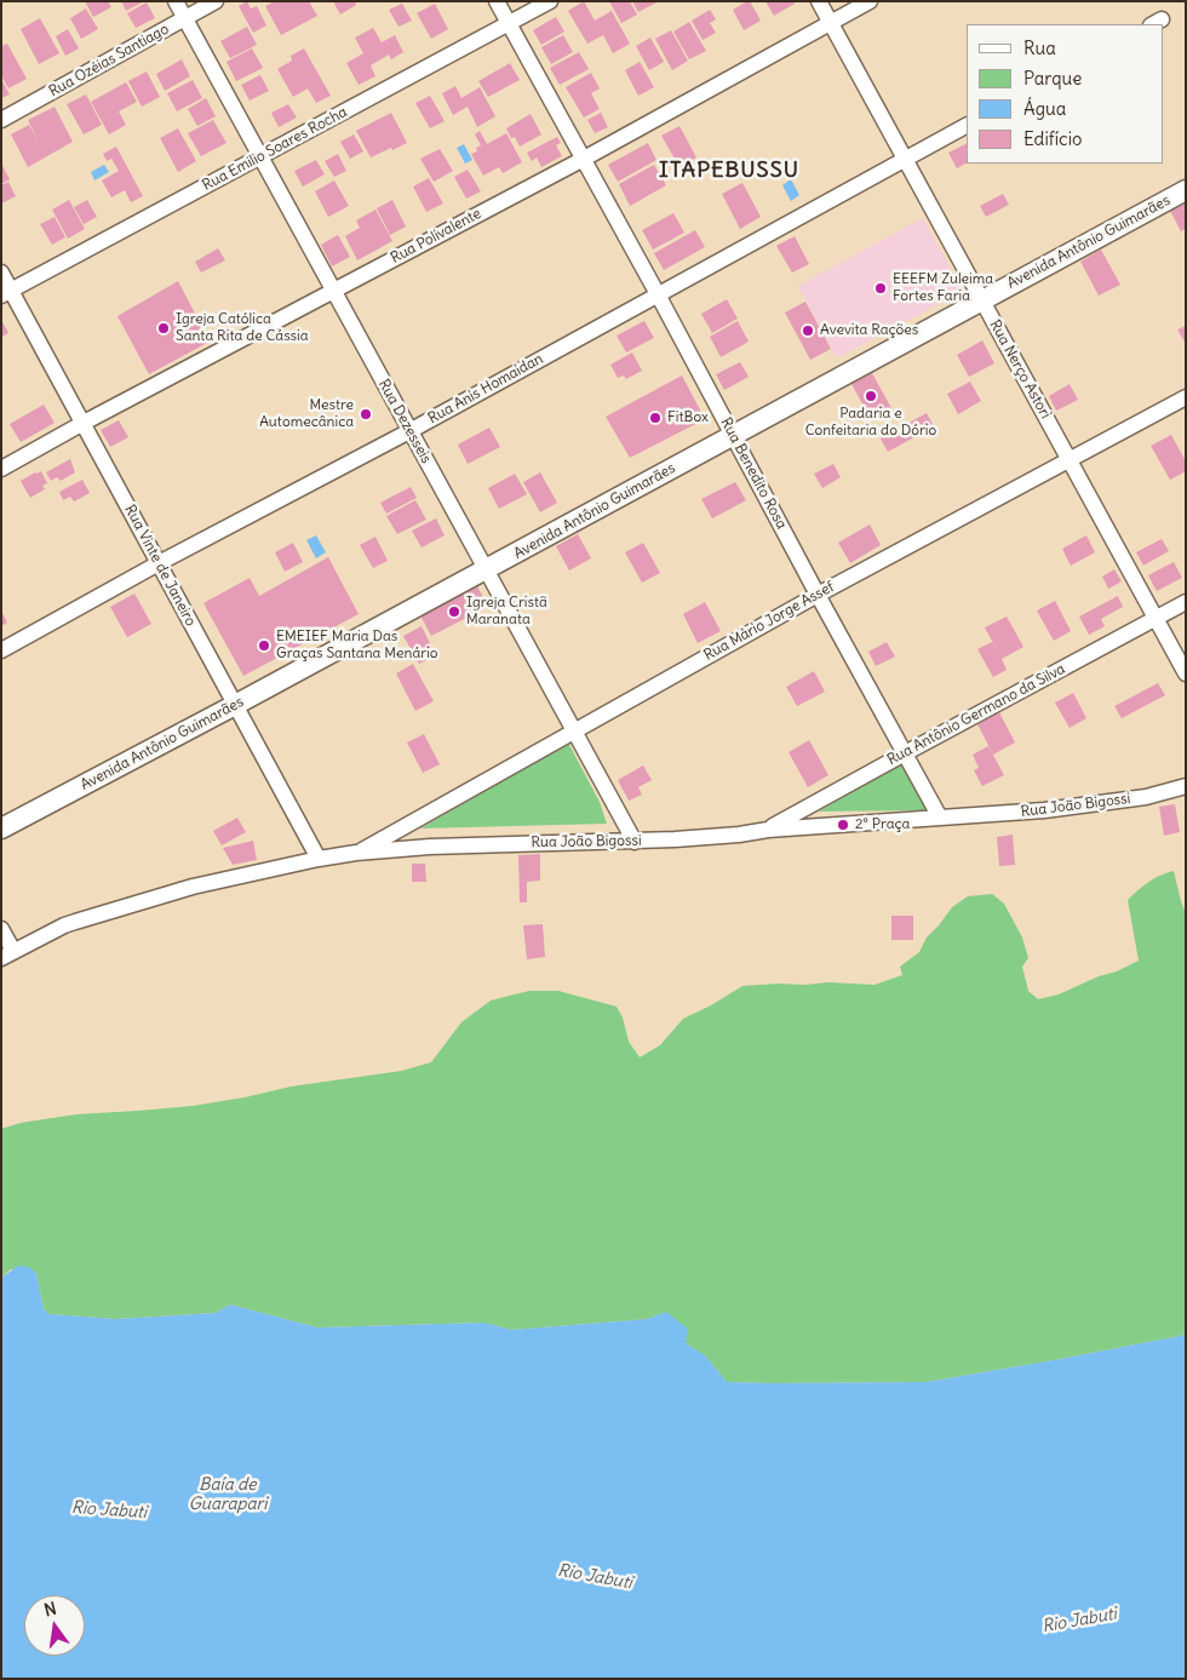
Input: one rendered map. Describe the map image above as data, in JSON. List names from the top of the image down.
{
  "streets": {
    "street": [
      "Rua Ozéias Santiago",
      "Rua Emilio Soares Rocha",
      "Rua Polivalente",
      "Avenida Antônio Guimarães",
      "Rua Nerço Astori",
      "Rua Anis Homaidan",
      "Rua Dezesseis",
      "Rua Benedito Rosa",
      "Rua Vinte de Janeiro",
      "Rua Mário Jorge Assef",
      "Rua Antônio Germano da Silva",
      "Rua João Bigossi"
    ]
  },
  "crossings": [
    ["Rua Ozéias Santiago", "Rua Dezesseis"],
    ["Rua Emilio Soares Rocha", "Rua Dezesseis"],
    ["Rua Emilio Soares Rocha", "Rua Benedito Rosa"],
    ["Rua Emilio Soares Rocha", "Rua Vinte de Janeiro"],
    ["Rua Polivalente", "Rua Nerço Astori"],
    ["Rua Polivalente", "Rua Dezesseis"],
    ["Rua Polivalente", "Rua Benedito Rosa"],
    ["Rua Polivalente", "Rua Vinte de Janeiro"],
    ["Avenida Antônio Guimarães", "Rua Nerço Astori"],
    ["Avenida Antônio Guimarães", "Rua Dezesseis"],
    ["Avenida Antônio Guimarães", "Rua Benedito Rosa"],
    ["Avenida Antônio Guimarães", "Rua Vinte de Janeiro"],
    ["Rua Nerço Astori", "Rua Anis Homaidan"],
    ["Rua Nerço Astori", "Rua Mário Jorge Assef"],
    ["Rua Nerço Astori", "Rua Antônio Germano da Silva"],
    ["Rua Anis Homaidan", "Rua Dezesseis"],
    ["Rua Anis Homaidan", "Rua Benedito Rosa"],
    ["Rua Anis Homaidan", "Rua Vinte de Janeiro"],
    ["Rua Dezesseis", "Rua Mário Jorge Assef"],
    ["Rua Dezesseis", "Rua João Bigossi"],
    ["Rua Benedito Rosa", "Rua Mário Jorge Assef"],
    ["Rua Benedito Rosa", "Rua Antônio Germano da Silva"],
    ["Rua Benedito Rosa", "Rua João Bigossi"],
    ["Rua Vinte de Janeiro", "Rua João Bigossi"],
    ["Rua Mário Jorge Assef", "Rua João Bigossi"],
    ["Rua Antônio Germano da Silva", "Rua João Bigossi"]
  ],
  "districts": ["ITAPEBUSSU"],
  "water": ["Baía de Guarapari", "Rio Jabuti"],
  "places": [
    "EEEFM Zuleima Fortes Faria",
    "Igreja Católica Santa Rita de Cássia",
    "Avevita Rações",
    "Padaria e Confeitaria do Dório",
    "Mestre Automecânica",
    "FitBox",
    "Igreja Cristã Maranata",
    "EMEIEF Maria Das Graças Santana Menário",
    "2º Praça"
  ],
  "legend": [
    "Rua",
    "Parque",
    "Água",
    "Edifício"
  ],
  "north": "top"
}
